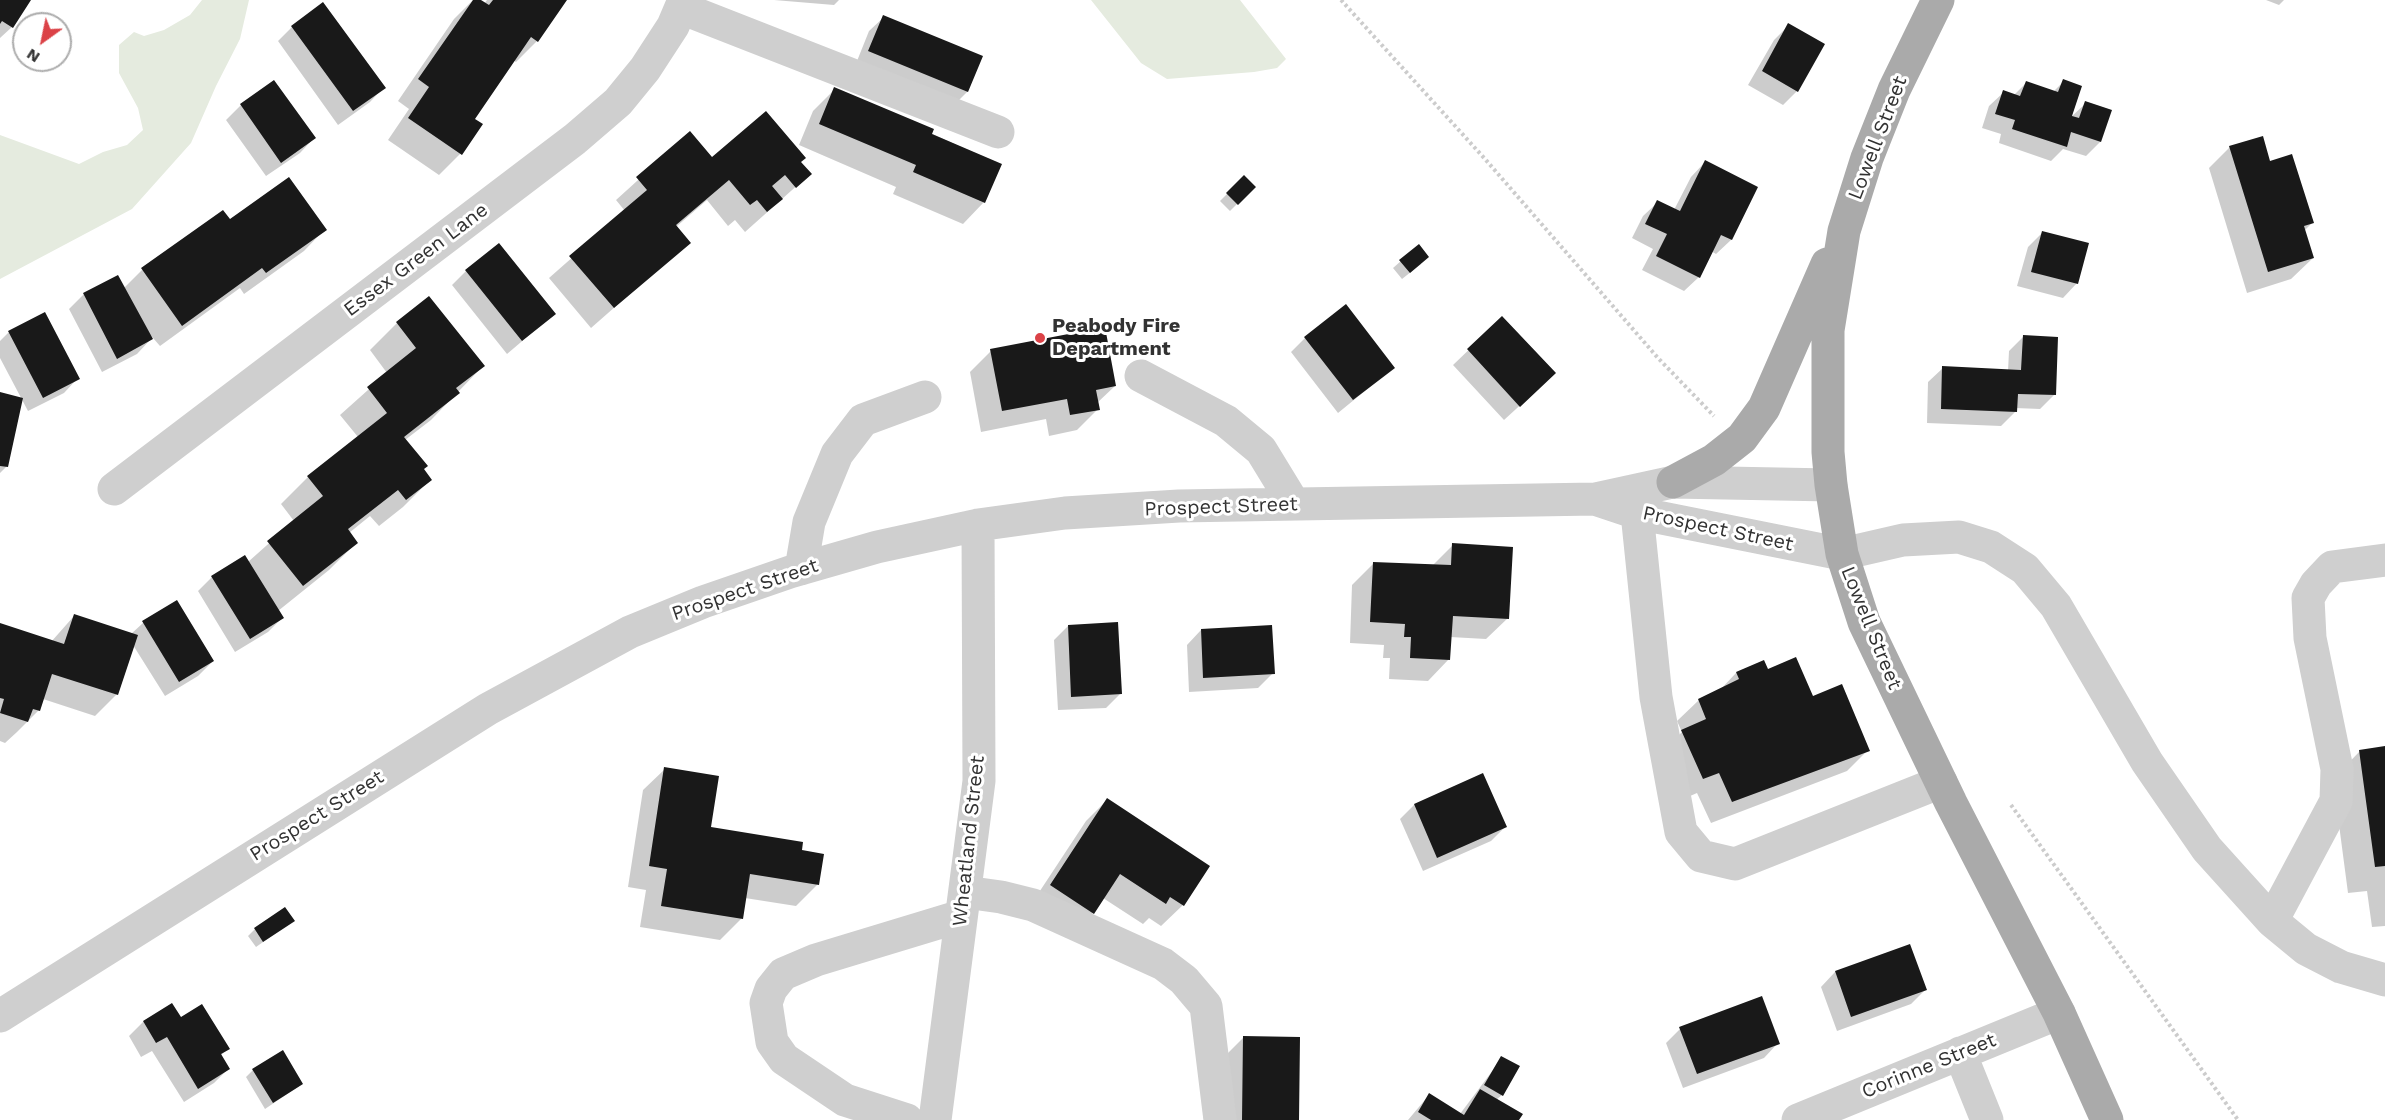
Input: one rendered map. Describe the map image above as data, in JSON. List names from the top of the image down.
{
  "streets": {
    "main road": ["Lowell Street"],
    "street": [
      "Essex Green Lane",
      "Prospect Street",
      "Wheatland Street",
      "Corinne Street"
    ]
  },
  "crossings": [
    ["Lowell Street", "Prospect Street"],
    ["Lowell Street", "Corinne Street"],
    ["Prospect Street", "Wheatland Street"]
  ],
  "places": ["Peabody Fire Department"],
  "north": "bottom left"
}
